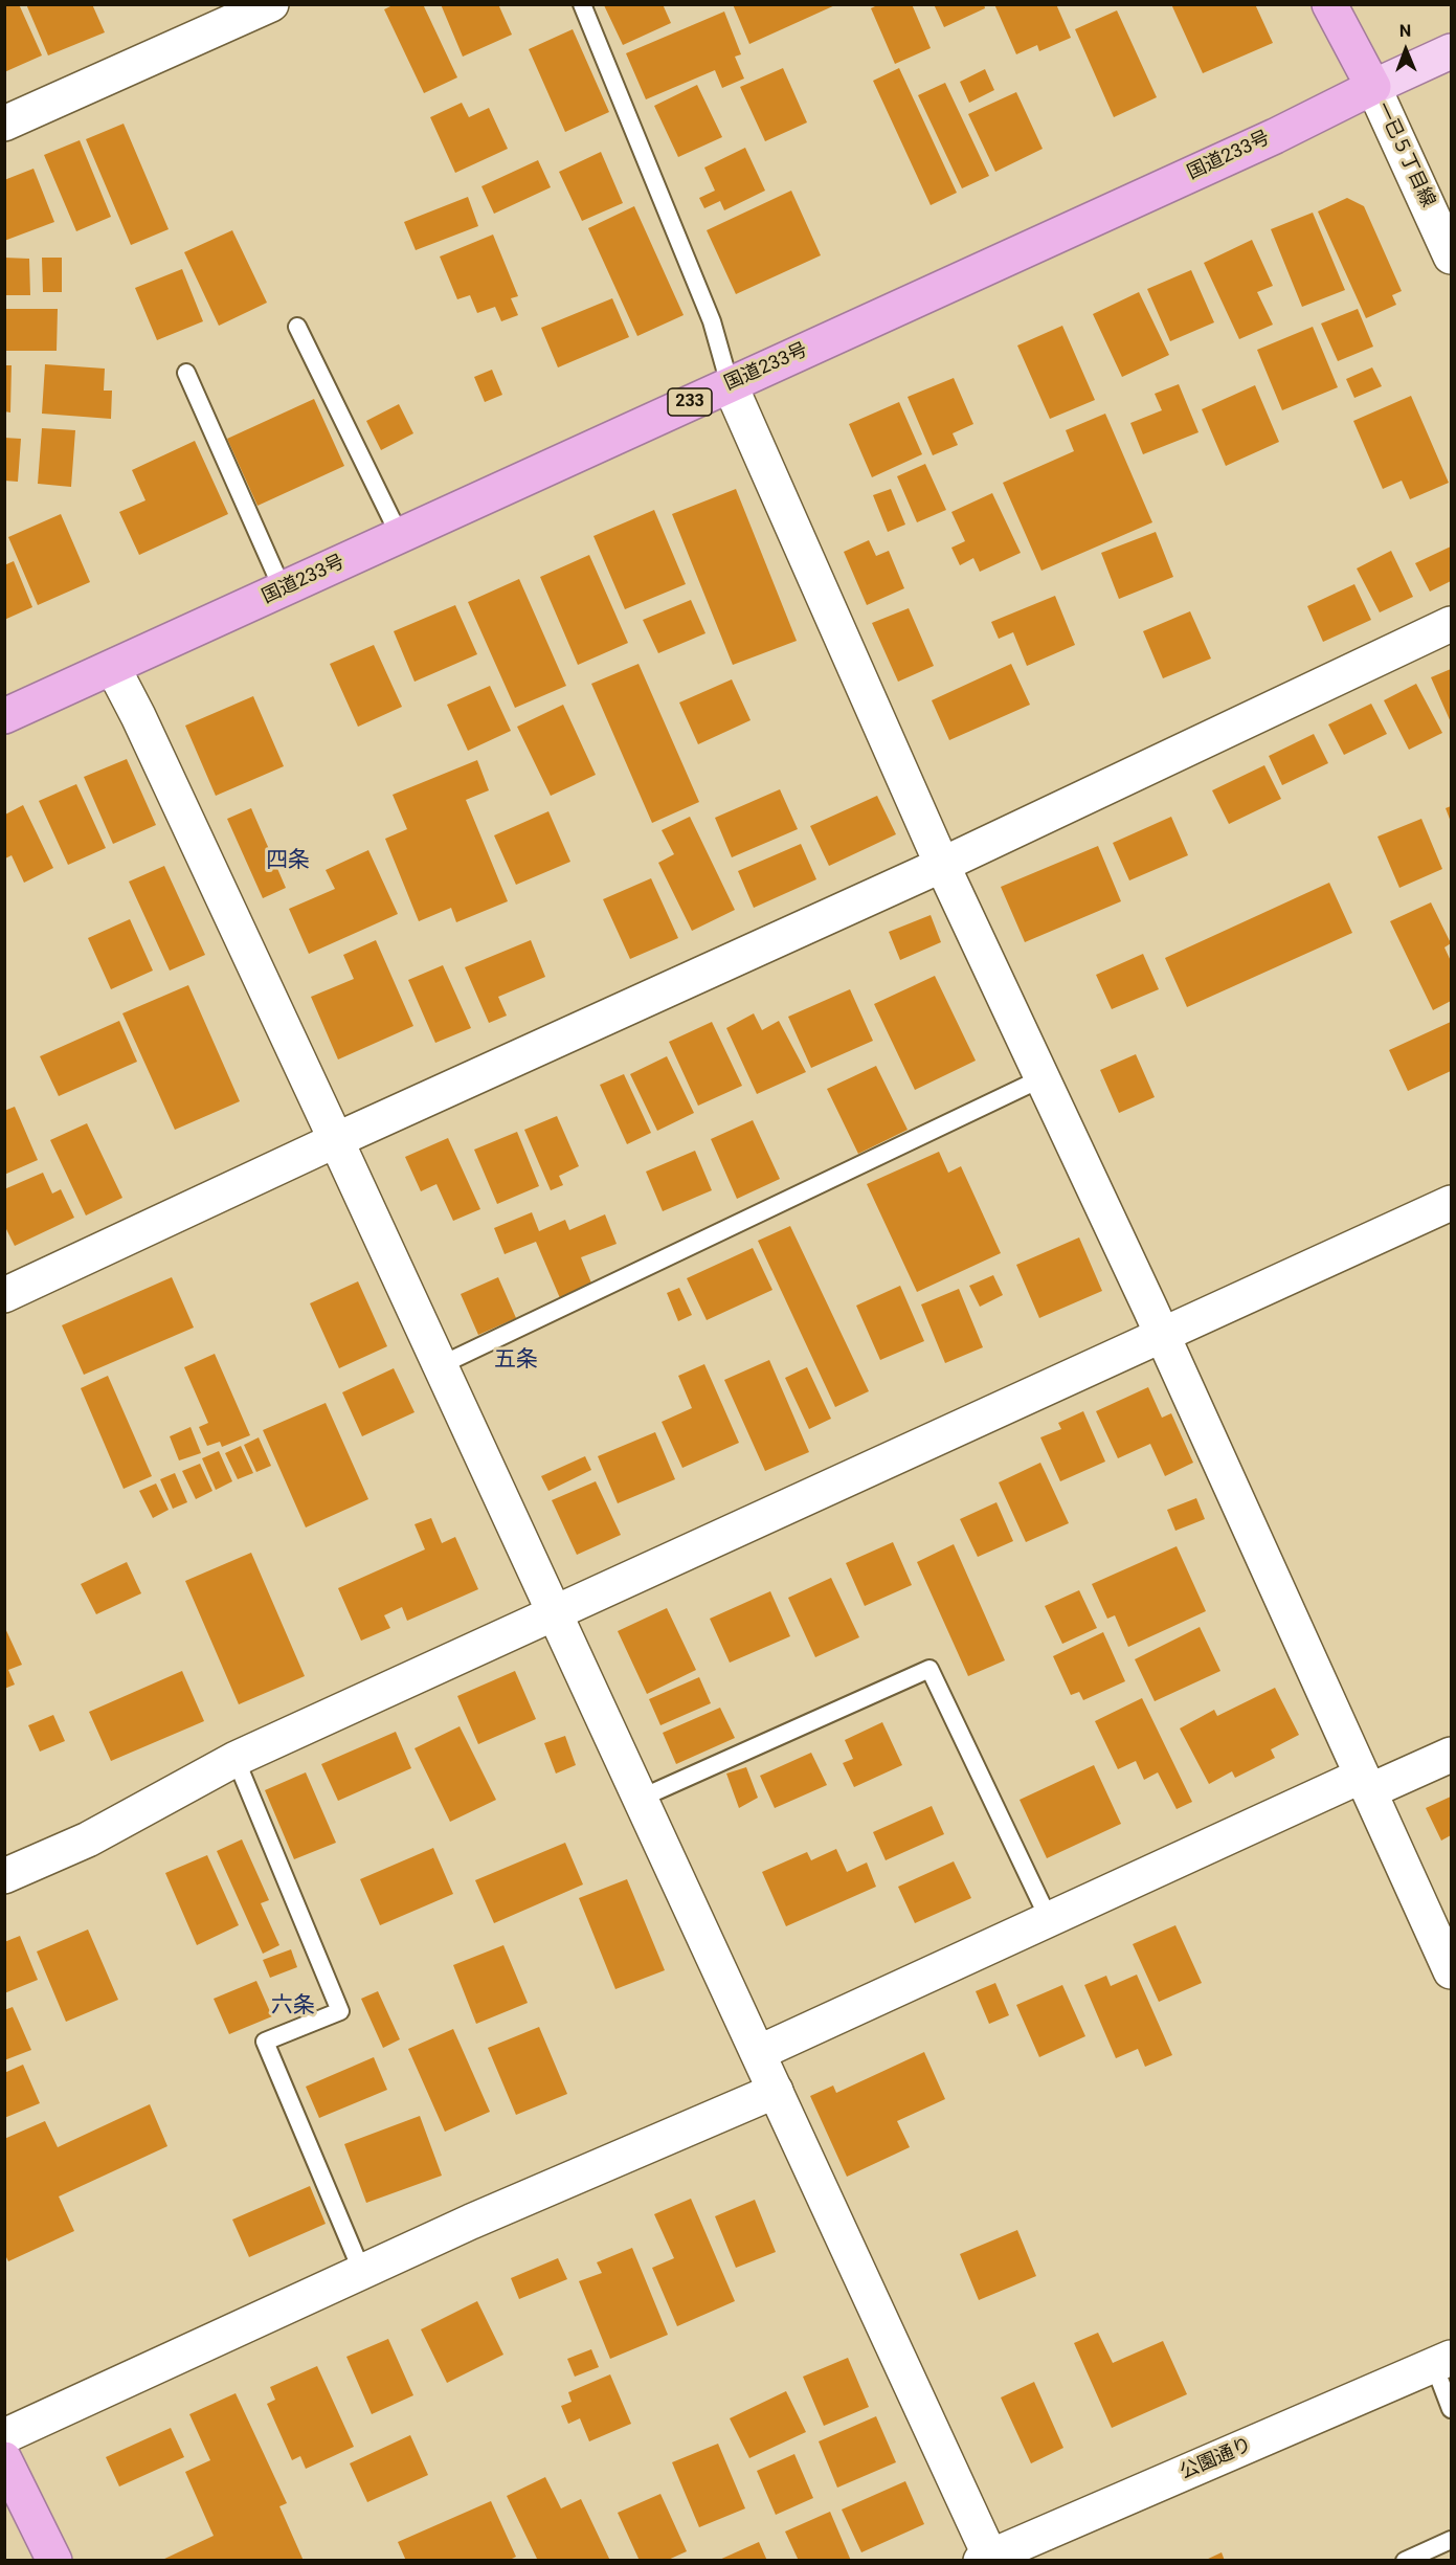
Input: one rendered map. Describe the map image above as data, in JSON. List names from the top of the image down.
{
  "streets": {
    "highway": ["国道233号", "233"],
    "street": ["一已５丁目線", "公園通り"]
  },
  "crossings": [
    ["一已５丁目線", "国道233号"]
  ],
  "districts": ["四条", "五条", "六条"],
  "north": "top"
}
